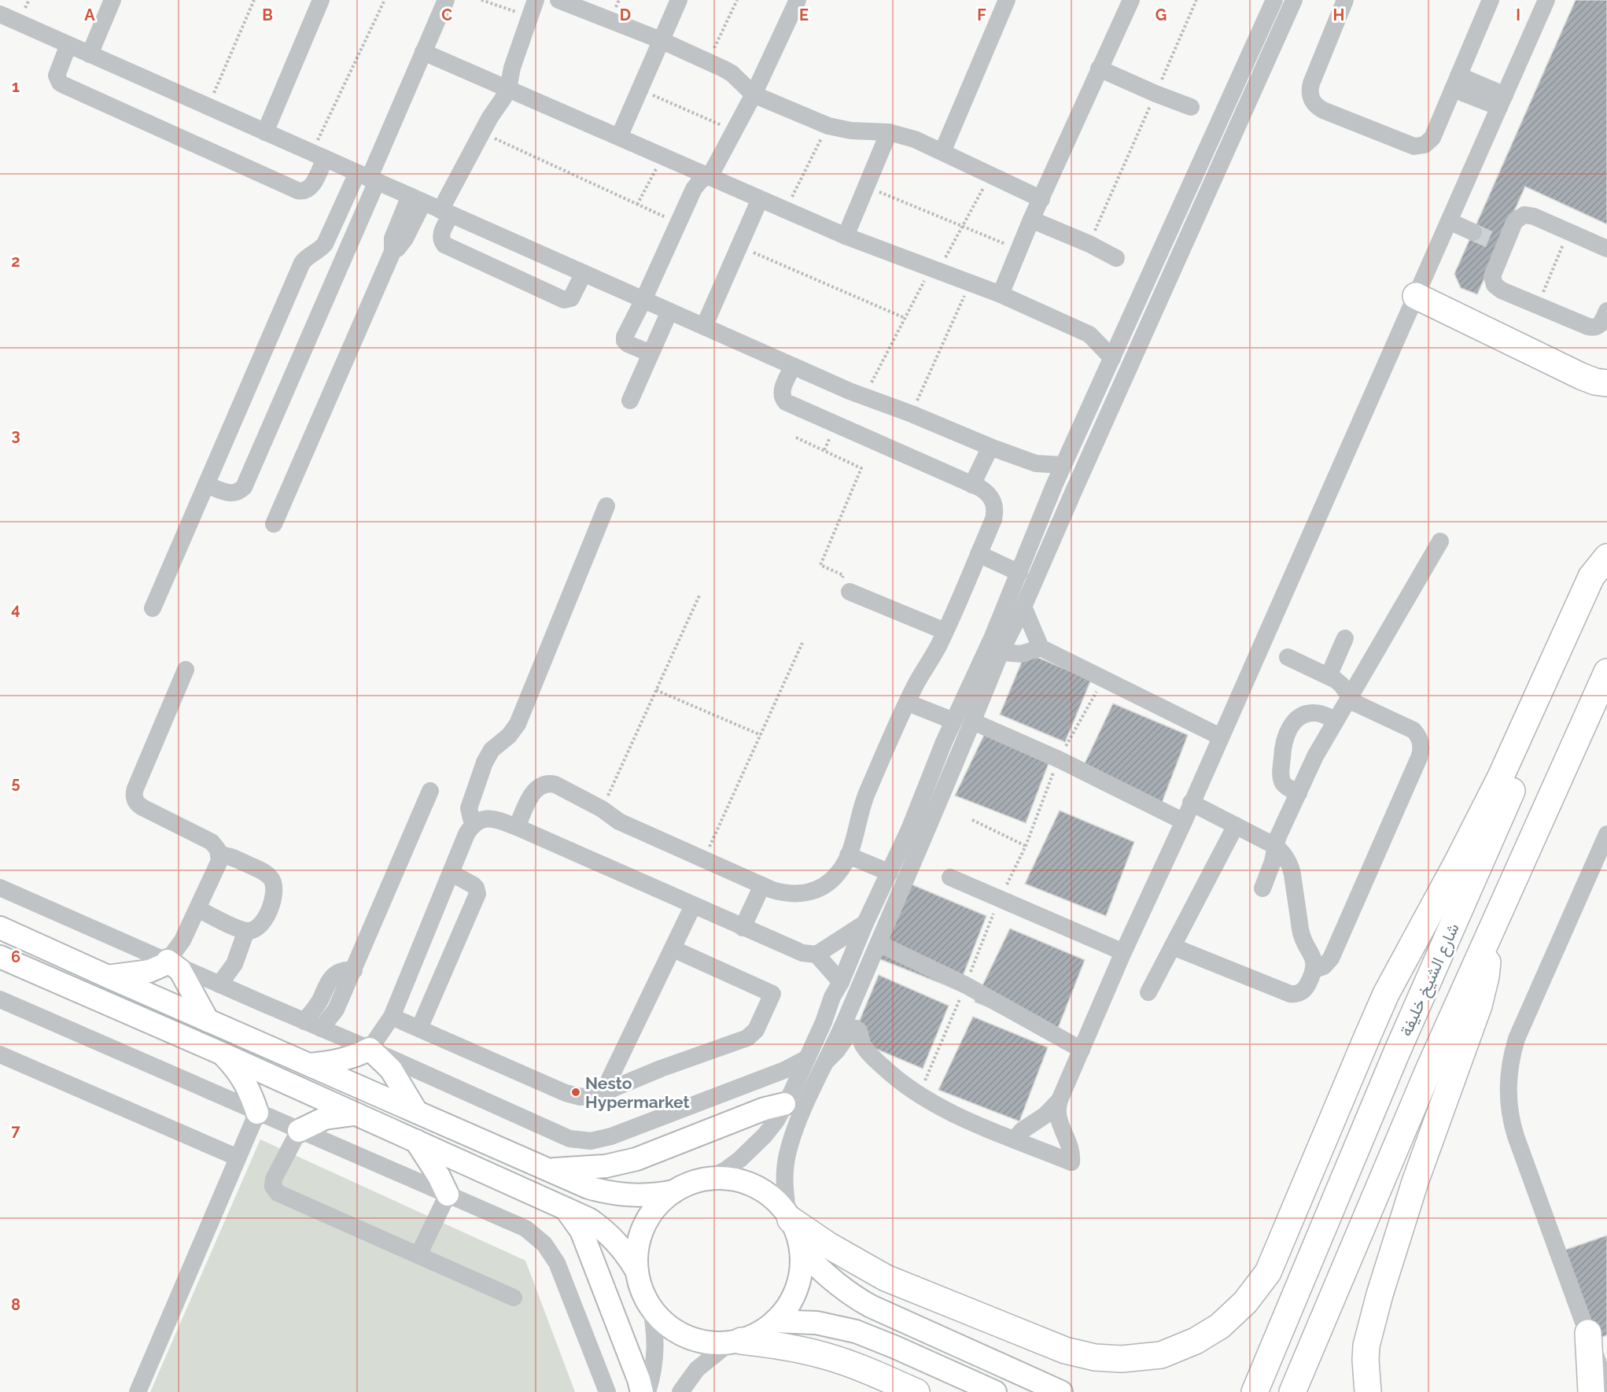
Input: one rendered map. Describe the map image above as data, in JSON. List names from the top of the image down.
{
  "streets": {
    "highway": ["شارع الشيخ خليفة"]
  },
  "places": ["Nesto Hypermarket"],
  "grid": {
    "columns": [
      "A",
      "B",
      "C",
      "D",
      "E",
      "F",
      "G",
      "H",
      "I"
    ],
    "rows": [
      "1",
      "2",
      "3",
      "4",
      "5",
      "6",
      "7",
      "8"
    ]
  }
}
